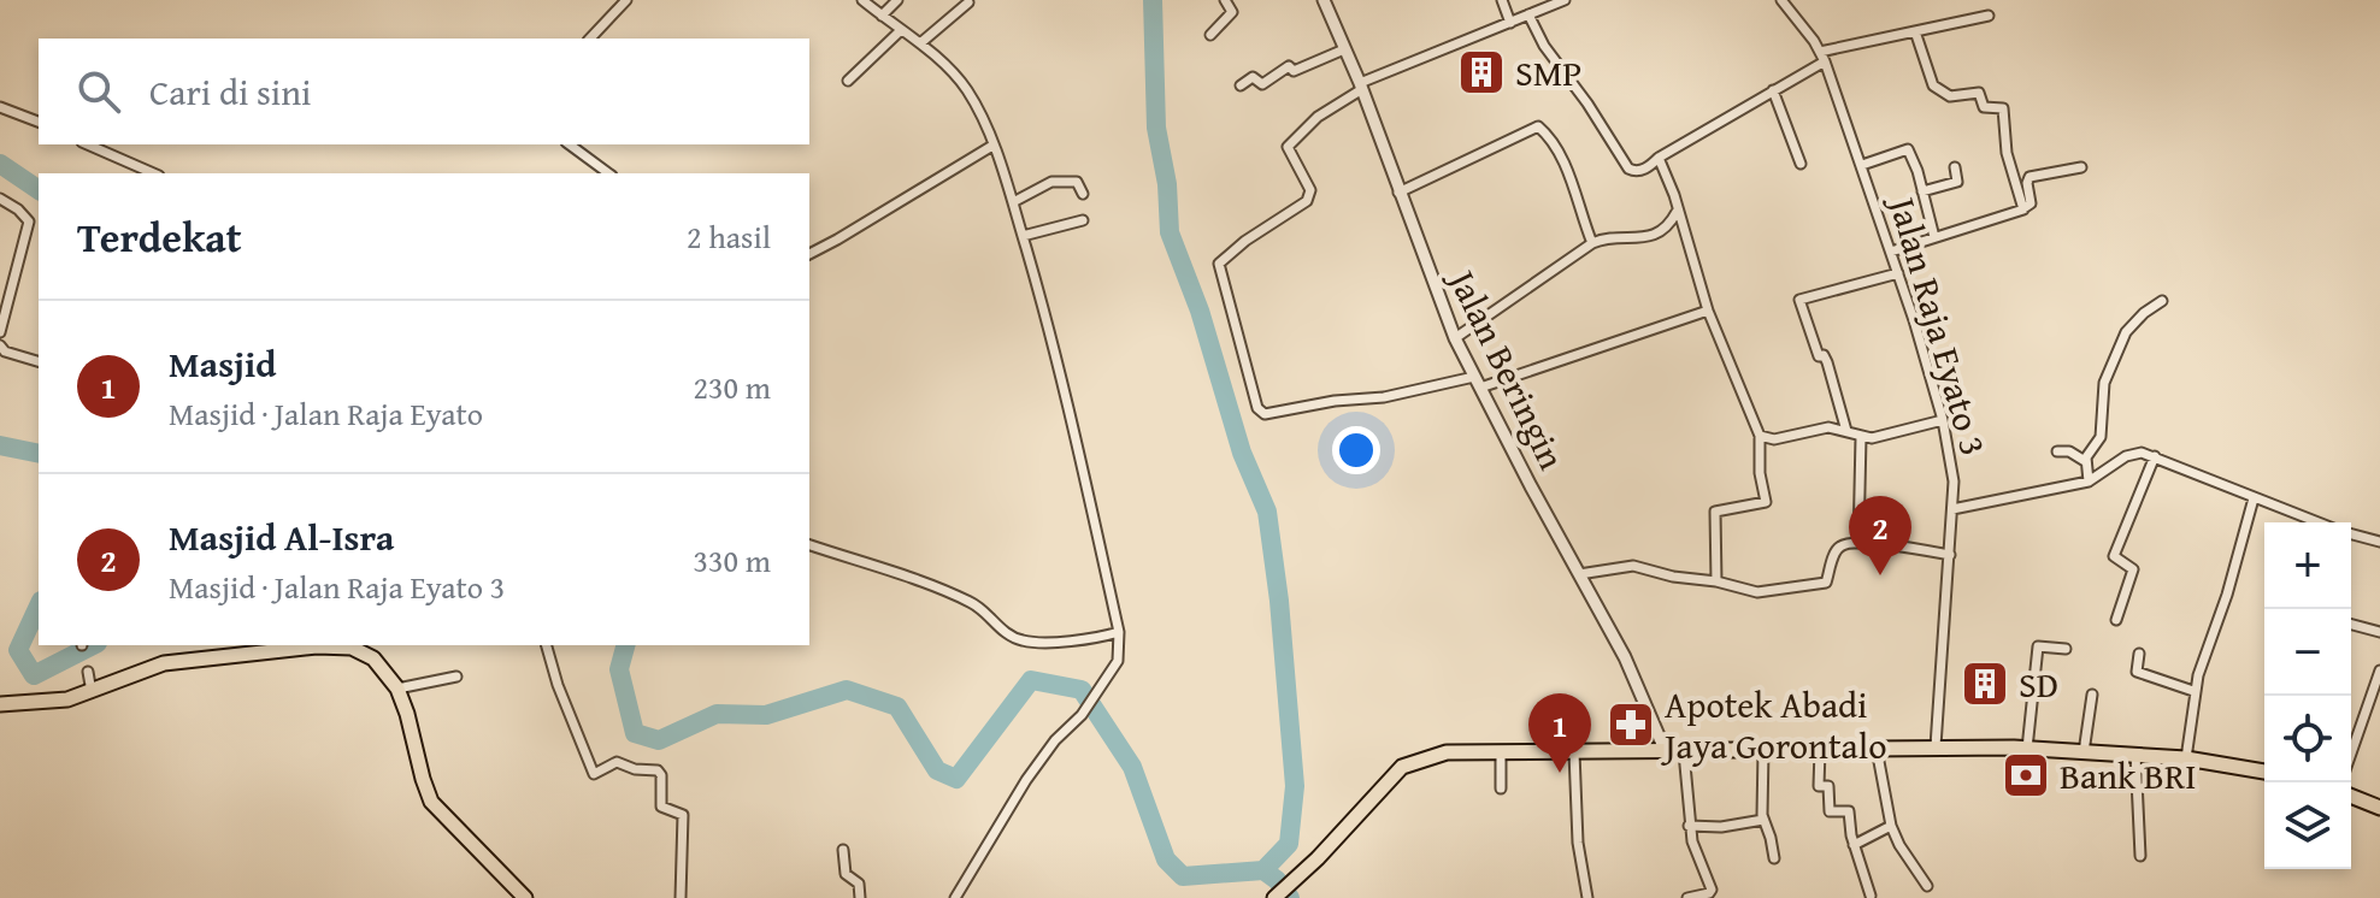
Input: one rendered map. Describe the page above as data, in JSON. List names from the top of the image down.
{
  "streets": {
    "street": ["Jalan Raja Eyato 3", "Jalan Beringin"]
  },
  "places": {
    "building": ["SMP", "SD"],
    "pharmacy": ["Apotek Abadi Jaya Gorontalo"],
    "bank": ["Bank BRI"]
  },
  "page": {
    "search": "Cari di sini",
    "heading": ["Terdekat", "2 hasil"],
    "list": [
      {
        "mark": "1",
        "name": "Masjid",
        "note": "Masjid · Jalan Raja Eyato",
        "value": "230 m"
      },
      {
        "mark": "2",
        "name": "Masjid Al-Isra",
        "note": "Masjid · Jalan Raja Eyato 3",
        "value": "330 m"
      }
    ],
    "pins": ["2", "1"],
    "map_buttons": ["+", "−"]
  }
}
